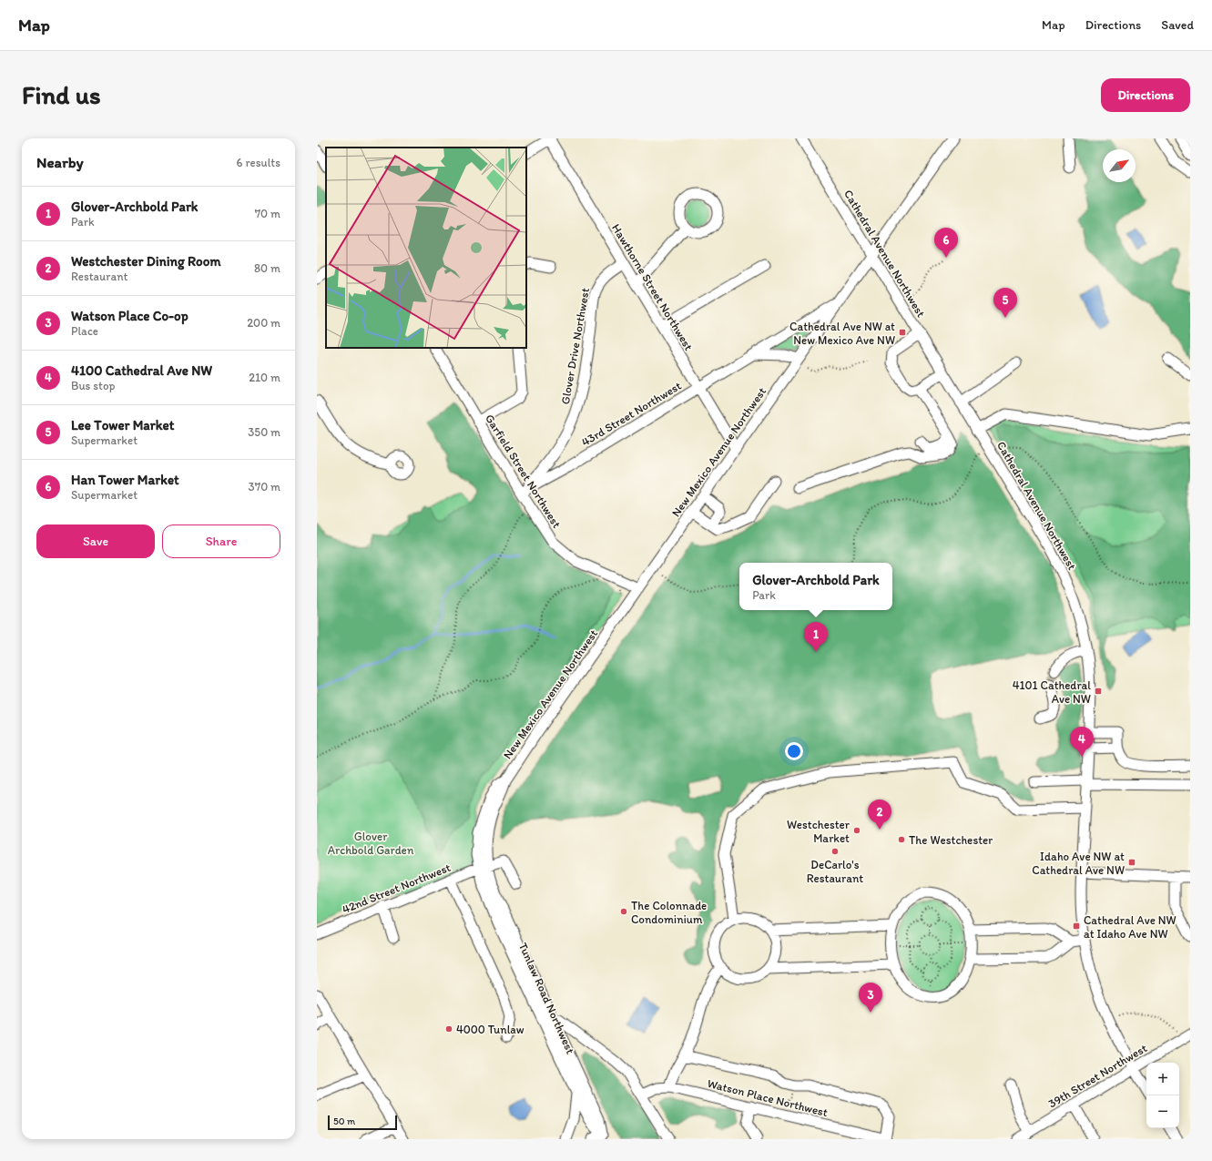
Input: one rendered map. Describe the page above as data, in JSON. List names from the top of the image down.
{
  "streets": {
    "street": [
      "Cathedral Avenue Northwest",
      "Hawthorne Street Northwest",
      "Glover Drive Northwest",
      "43rd Street Northwest",
      "New Mexico Avenue Northwest",
      "Garfield Street Northwest",
      "42nd Street Northwest",
      "Tunlaw Road Northwest",
      "39th Street Northwest",
      "Watson Place Northwest"
    ]
  },
  "crossings": [
    ["Cathedral Avenue Northwest", "New Mexico Avenue Northwest"],
    ["Cathedral Avenue Northwest", "39th Street Northwest"],
    ["Hawthorne Street Northwest", "Glover Drive Northwest"],
    ["Hawthorne Street Northwest", "43rd Street Northwest"],
    ["Hawthorne Street Northwest", "New Mexico Avenue Northwest"],
    ["Glover Drive Northwest", "43rd Street Northwest"],
    ["Glover Drive Northwest", "Garfield Street Northwest"],
    ["43rd Street Northwest", "New Mexico Avenue Northwest"],
    ["43rd Street Northwest", "Garfield Street Northwest"],
    ["New Mexico Avenue Northwest", "Garfield Street Northwest"],
    ["New Mexico Avenue Northwest", "42nd Street Northwest"],
    ["New Mexico Avenue Northwest", "Tunlaw Road Northwest"],
    ["42nd Street Northwest", "Tunlaw Road Northwest"]
  ],
  "parks": ["Glover Archbold Garden"],
  "places": {
    "transit": [
      "Cathedral Ave NW at New Mexico Ave NW",
      "4101 Cathedral Ave NW",
      "Idaho Ave NW at Cathedral Ave NW",
      "Cathedral Ave NW at Idaho Ave NW"
    ],
    "other": [
      "Westchester Market",
      "The Westchester",
      "DeCarlo's Restaurant",
      "The Colonnade Condominium",
      "4000 Tunlaw"
    ]
  },
  "scale_bar": "50 m",
  "north": "top right",
  "page": {
    "header": "Map",
    "nav": ["Map", "Directions", "Saved"],
    "buttons": [
      "Directions",
      ["Save", "Share"]
    ],
    "title": "Find us",
    "heading": ["Nearby", "6 results"],
    "list": [
      {
        "mark": "1",
        "name": "Glover-Archbold Park",
        "note": "Park",
        "value": "70 m"
      },
      {
        "mark": "2",
        "name": "Westchester Dining Room",
        "note": "Restaurant",
        "value": "80 m"
      },
      {
        "mark": "3",
        "name": "Watson Place Co-op",
        "note": "Place",
        "value": "200 m"
      },
      {
        "mark": "4",
        "name": "4100 Cathedral Ave NW",
        "note": "Bus stop",
        "value": "210 m"
      },
      {
        "mark": "5",
        "name": "Lee Tower Market",
        "note": "Supermarket",
        "value": "350 m"
      },
      {
        "mark": "6",
        "name": "Han Tower Market",
        "note": "Supermarket",
        "value": "370 m"
      }
    ],
    "pins": [
      "6",
      "5",
      "1",
      "4",
      "2",
      "3"
    ],
    "popup": ["Glover-Archbold Park", "Park"],
    "map_buttons": ["+", "−"],
    "scale": "50 m"
  }
}
